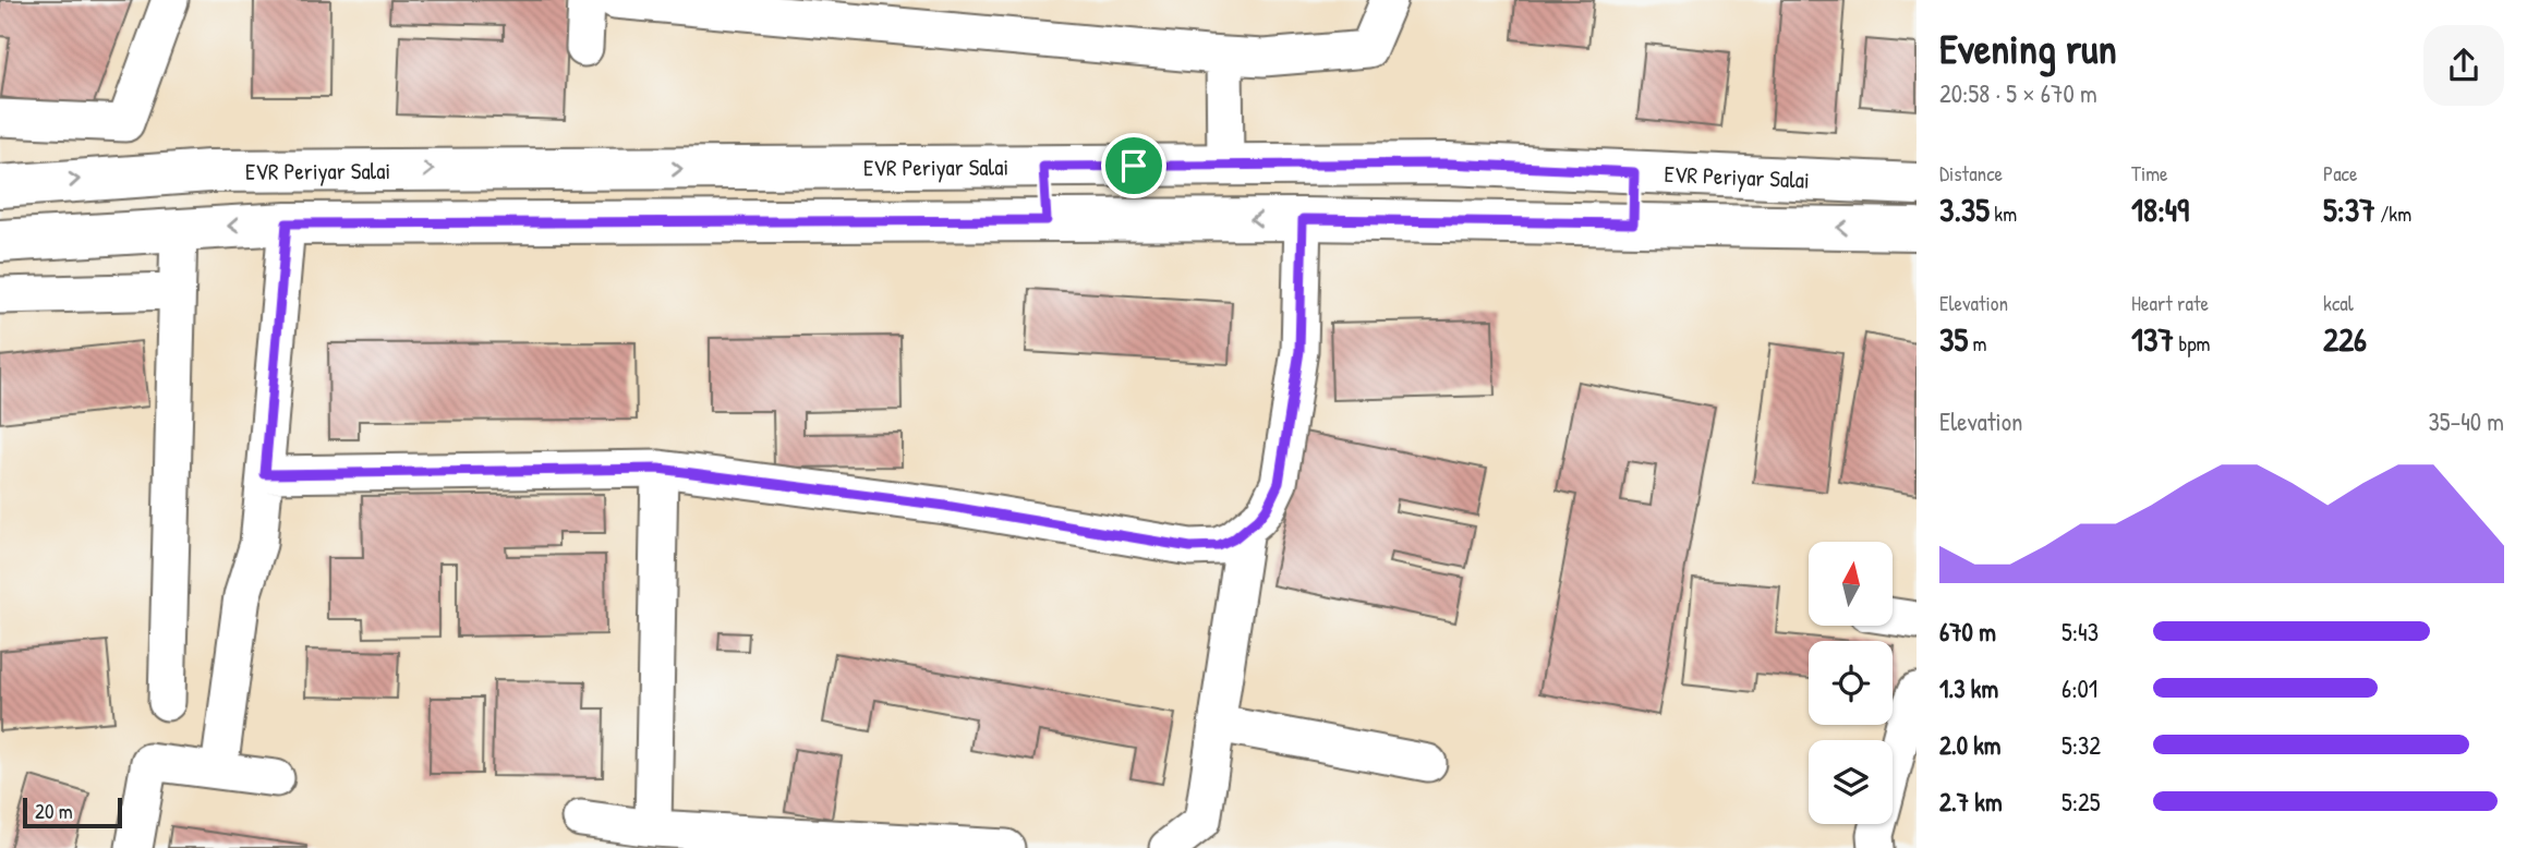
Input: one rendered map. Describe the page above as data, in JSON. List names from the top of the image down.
{
  "streets": {
    "main road": ["EVR Periyar Salai"]
  },
  "scale_bar": "20 m",
  "north": "top",
  "page": {
    "heading": ["Evening run", "20:58 · 5 × 670 m"],
    "stats": [
      ["Distance", "3.35 km"],
      ["Time", "18:49"],
      ["Pace", "5:37 /km"],
      ["Elevation", "35 m"],
      ["Heart rate", "137 bpm"],
      ["kcal", "226"]
    ],
    "chart": ["Elevation", "35–40 m"],
    "list": [
      {
        "name": "670 m",
        "note": "5:43"
      },
      {
        "name": "1.3 km",
        "note": "6:01"
      },
      {
        "name": "2.0 km",
        "note": "5:32"
      },
      {
        "name": "2.7 km",
        "note": "5:25"
      }
    ],
    "scale": "20 m"
  }
}
